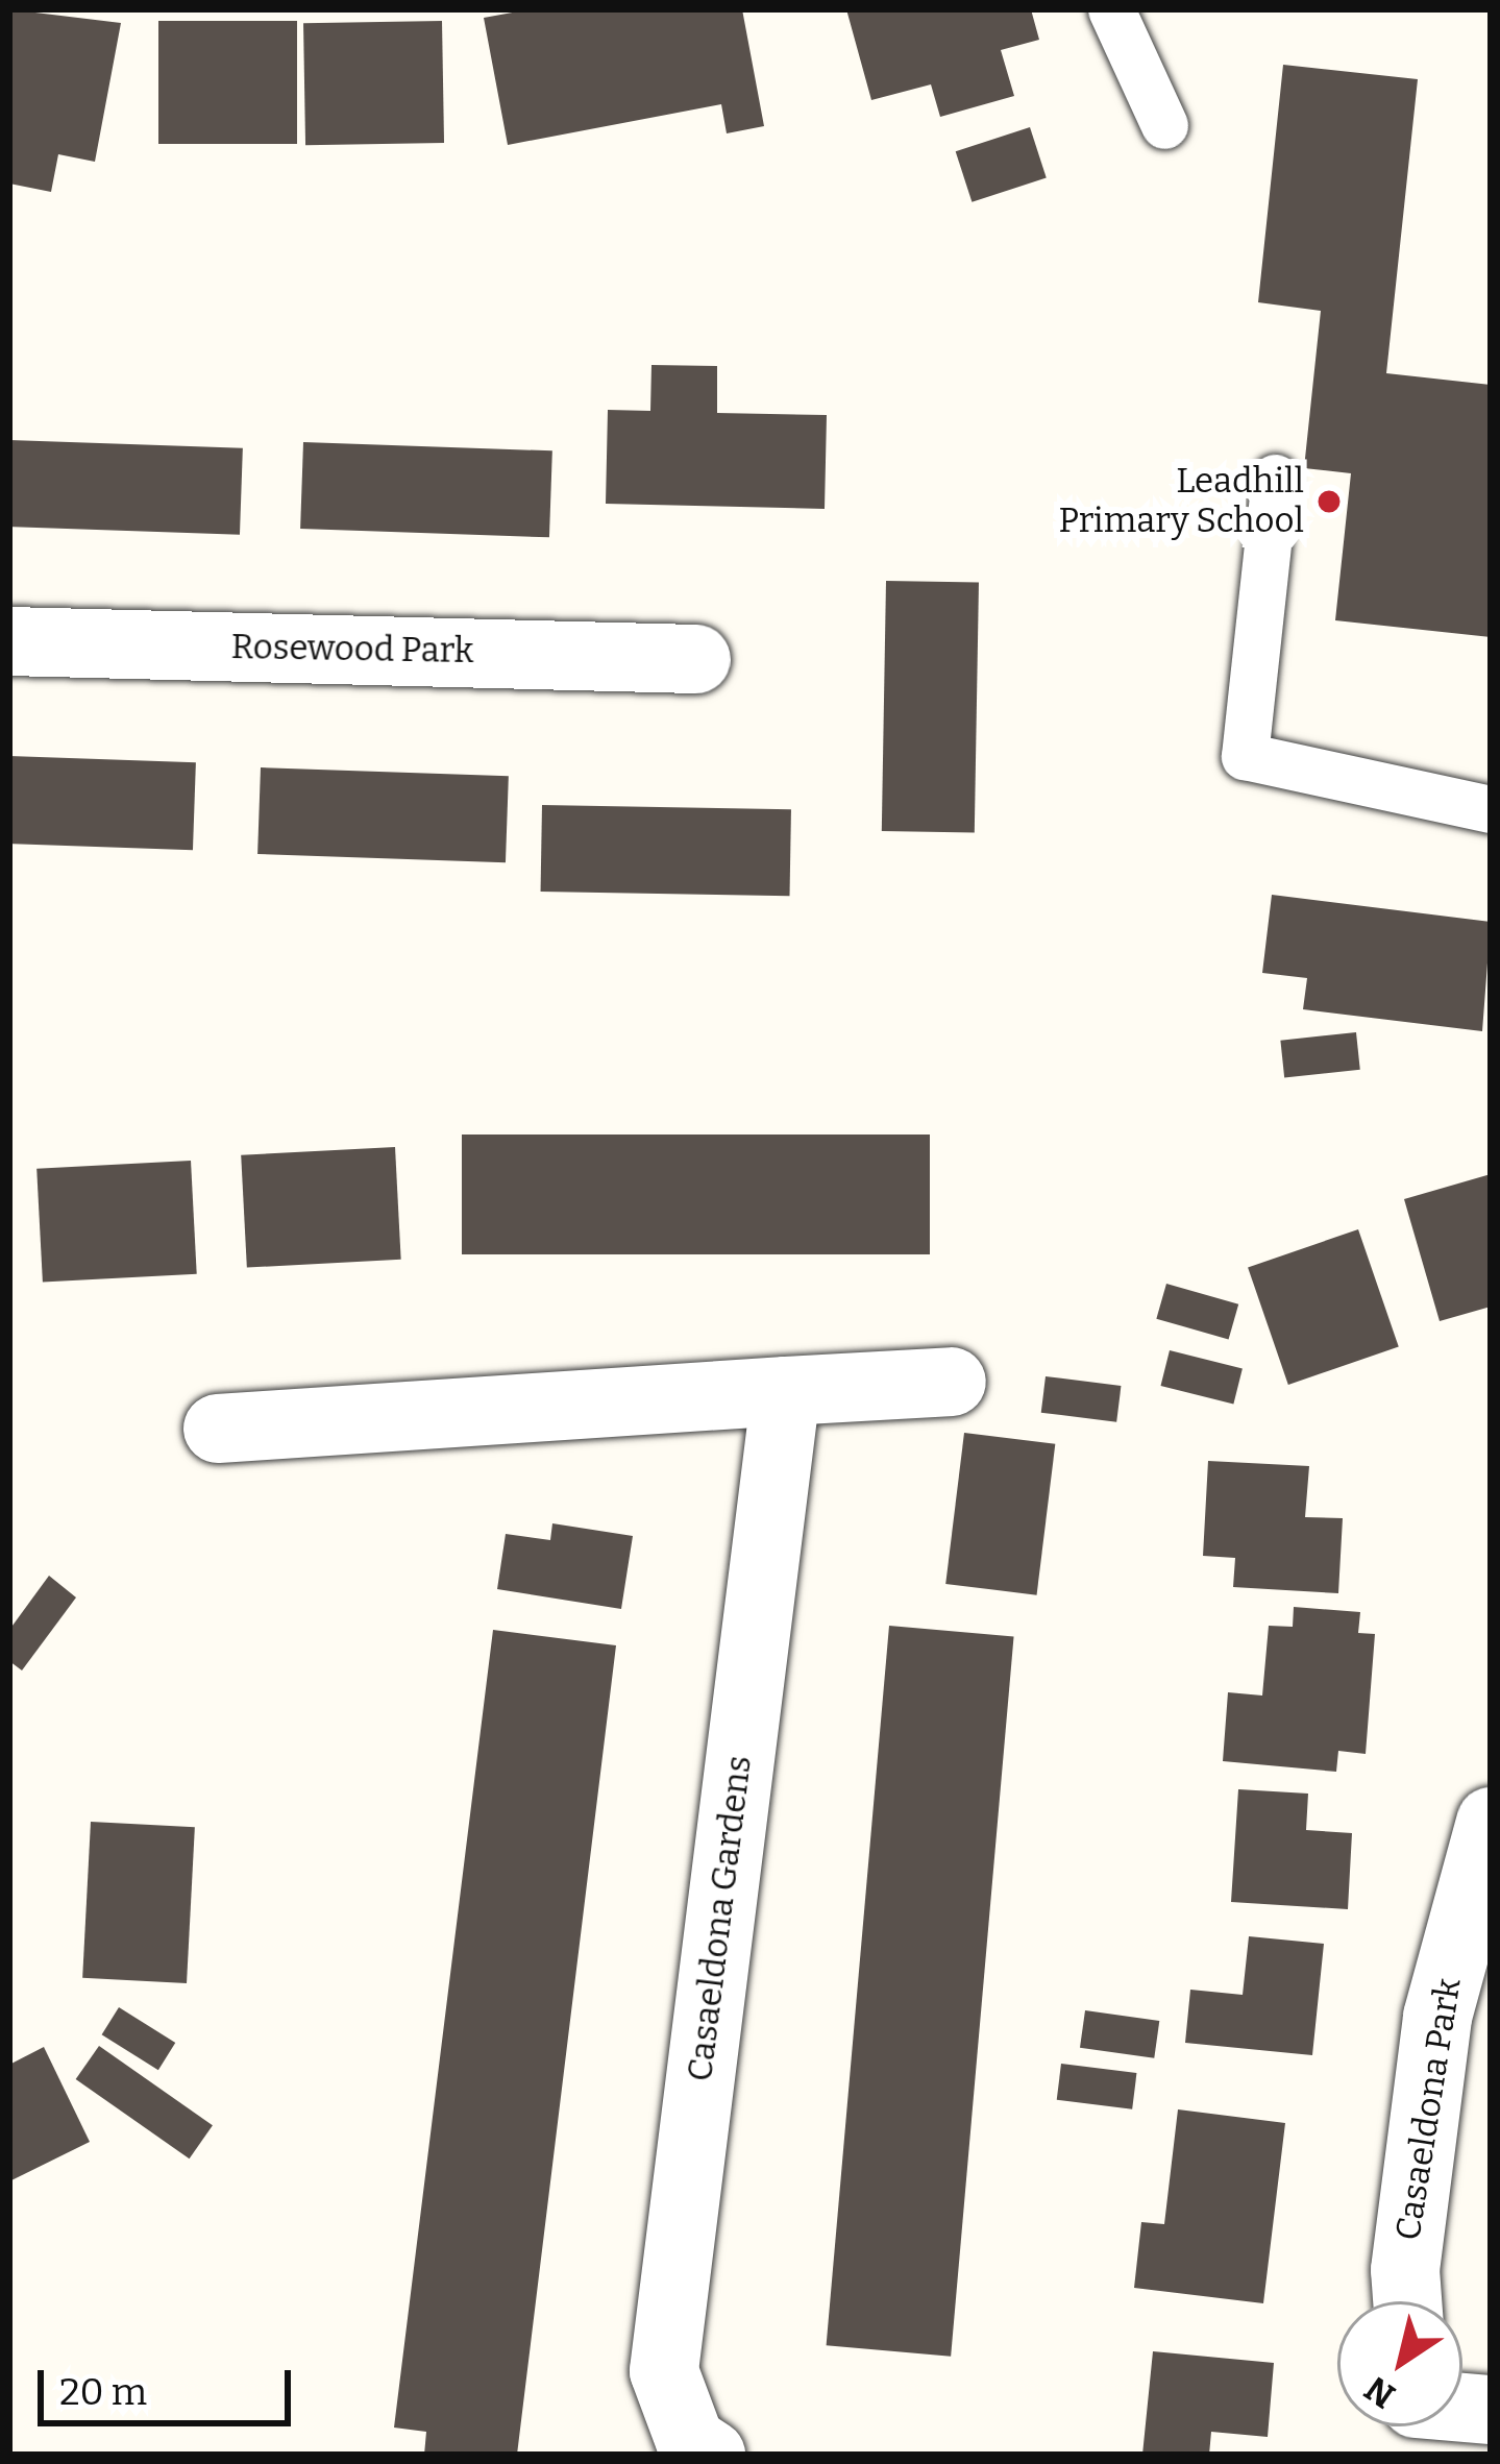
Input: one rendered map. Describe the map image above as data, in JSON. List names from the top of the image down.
{
  "streets": {
    "street": ["Rosewood Park", "Casaeldona Gardens", "Casaeldona Park"]
  },
  "places": ["Leadhill Primary School"],
  "scale_bar": "20 m",
  "north": "bottom left"
}
